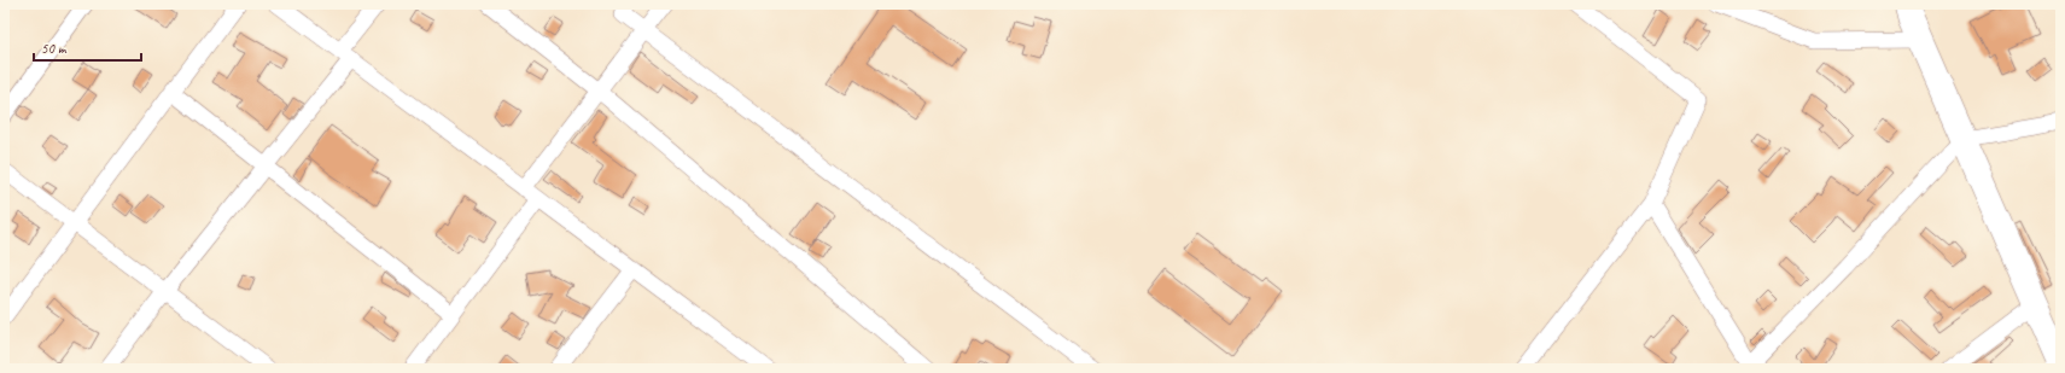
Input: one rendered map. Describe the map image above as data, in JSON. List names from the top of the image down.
{
  "scale_bar": "50 m"
}
